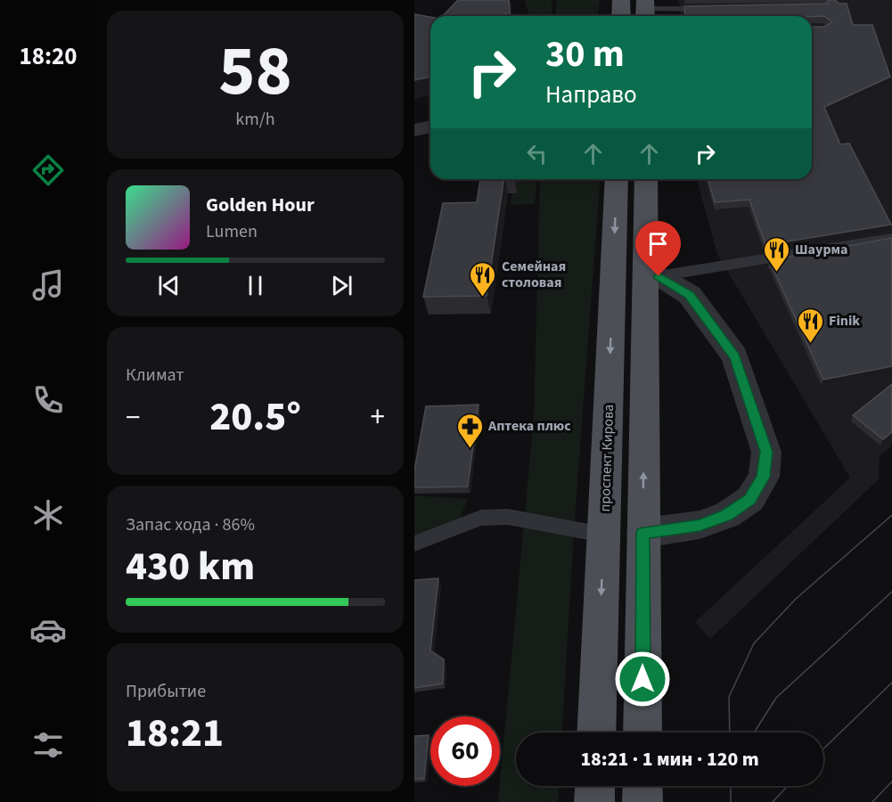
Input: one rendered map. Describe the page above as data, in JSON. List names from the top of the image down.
{
  "streets": {
    "main road": ["проспект Кирова"]
  },
  "places": {
    "restaurant": ["Шаурма", "Семейная столовая", "Finik"],
    "pharmacy": ["Аптека плюс"]
  },
  "page": {
    "tabs": "18:20",
    "tile": [
      ["58", "km/h"],
      "Климат",
      ["Запас хода · 86%", "430 km"],
      ["Прибытие", "18:21"]
    ],
    "turn": ["30 m", "Направо"],
    "song": ["Golden Hour", "Lumen"],
    "heat": ["−", "20.5°", "+"],
    "limit": "60",
    "trip": "18:21 · 1 мин · 120 m"
  }
}
